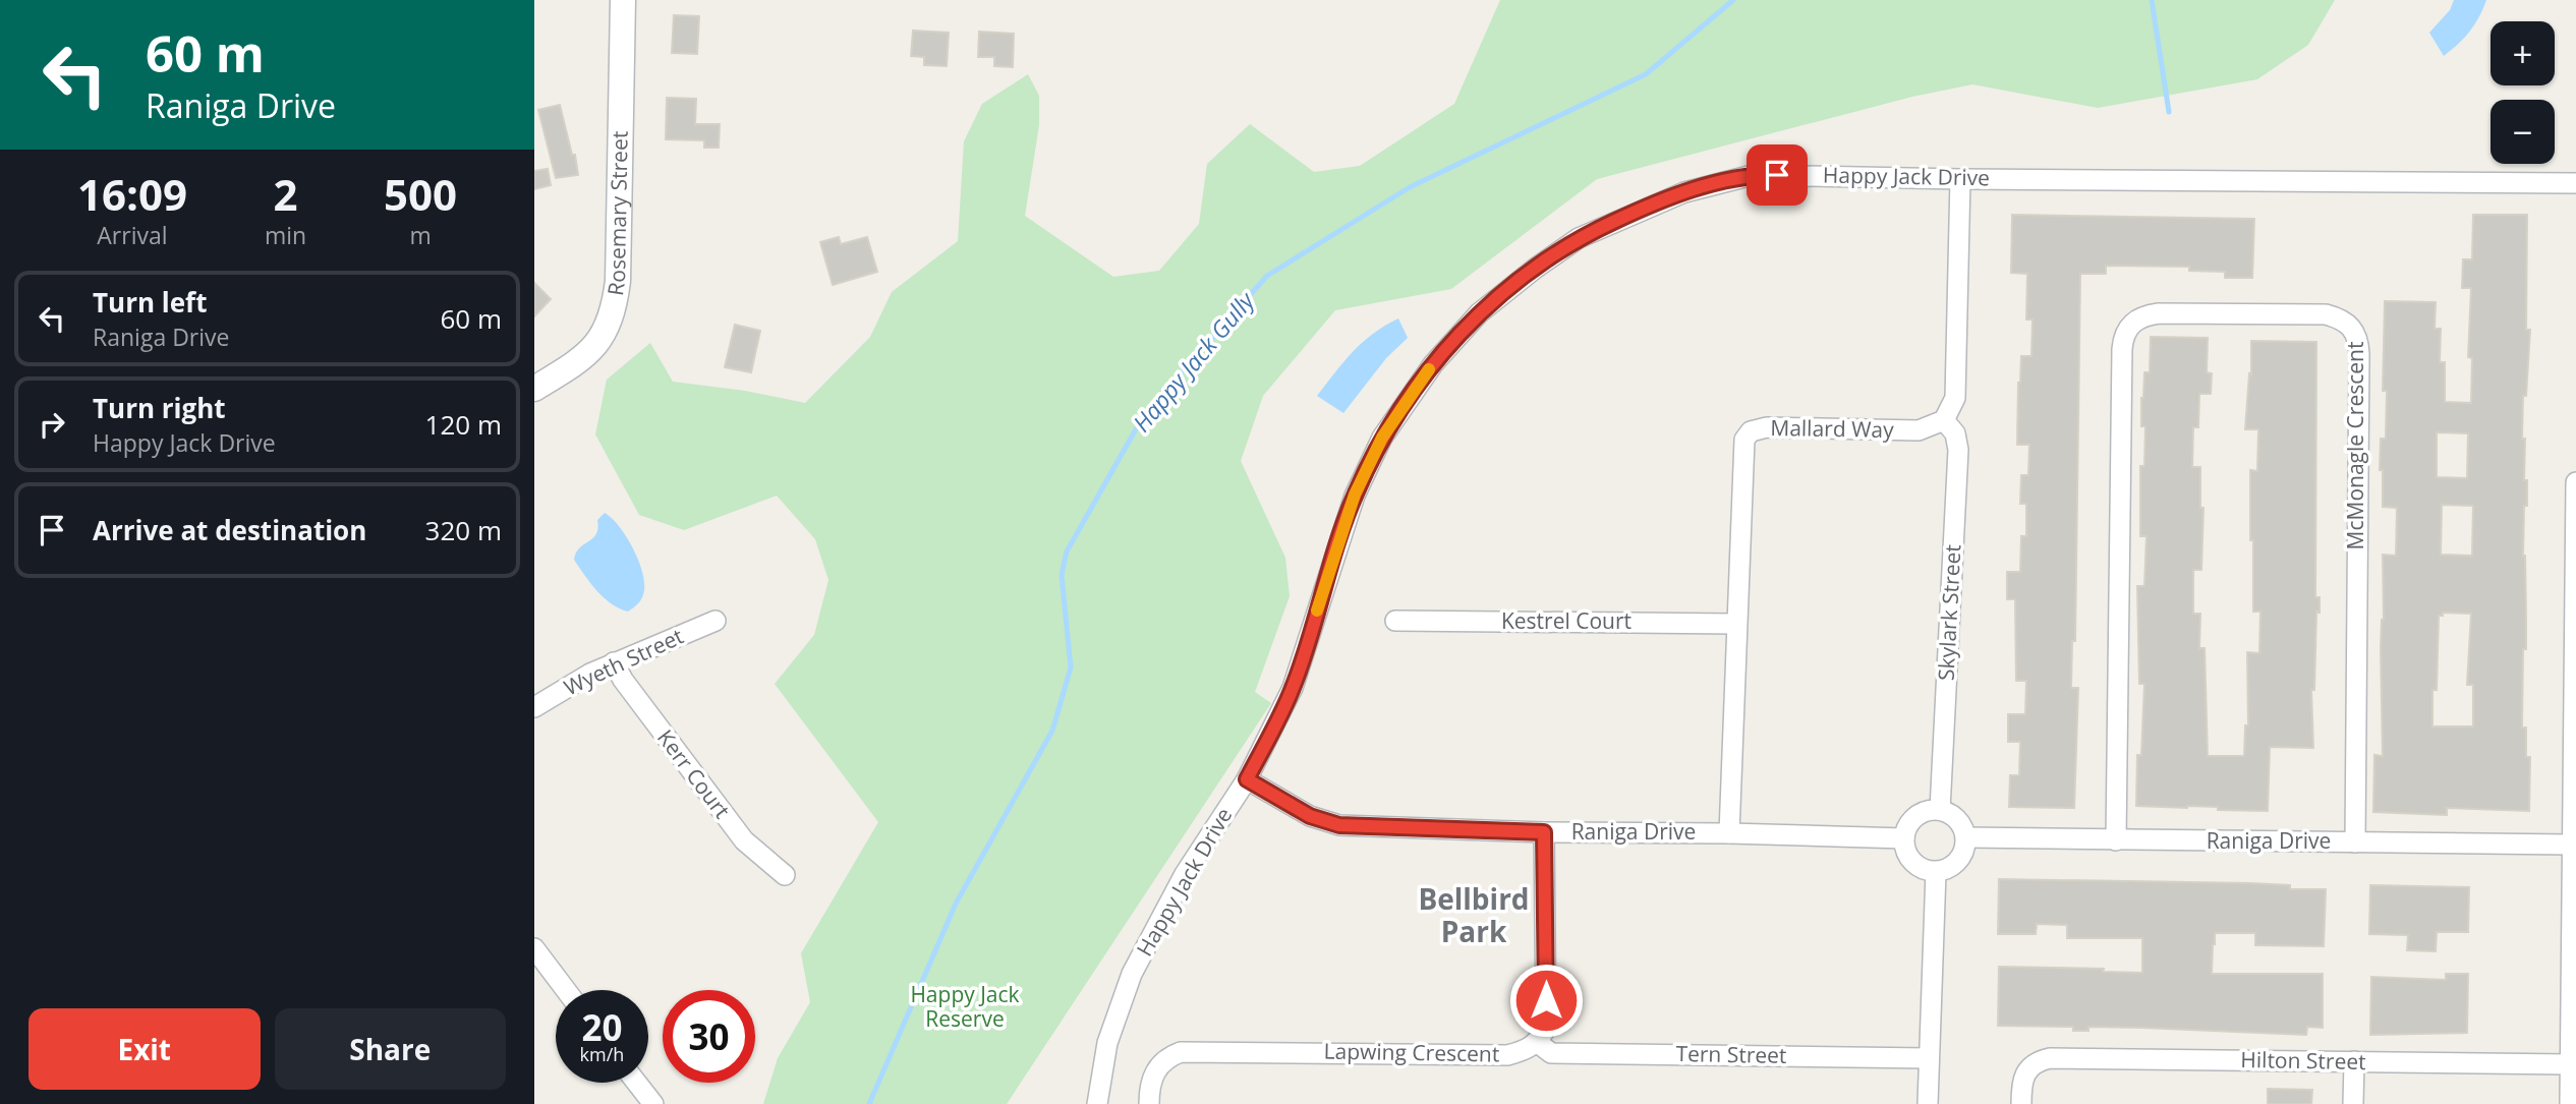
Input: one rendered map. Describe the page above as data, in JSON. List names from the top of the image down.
{
  "streets": {
    "street": [
      "Happy Jack Drive",
      "Rosemary Street",
      "Mallard Way",
      "McMonagle Crescent",
      "Skylark Street",
      "Kestrel Court",
      "Wyeth Street",
      "Kerr Court",
      "Raniga Drive",
      "Lapwing Crescent",
      "Tern Street",
      "Hilton Street"
    ]
  },
  "crossings": [
    ["Happy Jack Drive", "Raniga Drive"],
    ["Mallard Way", "Skylark Street"],
    ["Mallard Way", "Kestrel Court"],
    ["Mallard Way", "Raniga Drive"],
    ["McMonagle Crescent", "Raniga Drive"],
    ["Skylark Street", "Raniga Drive"],
    ["Wyeth Street", "Kerr Court"],
    ["Lapwing Crescent", "Tern Street"]
  ],
  "districts": ["Bellbird Park"],
  "water": ["Happy Jack Gully"],
  "parks": ["Happy Jack Reserve"],
  "page": {
    "turn": ["60 m", "Raniga Drive"],
    "map_buttons": ["+", "−"],
    "eta": [
      "16:09",
      "Arrival",
      "2",
      "min",
      "500",
      "m"
    ],
    "list": [
      {
        "name": "Turn left",
        "note": "Raniga Drive",
        "value": "60 m"
      },
      {
        "name": "Turn right",
        "note": "Happy Jack Drive",
        "value": "120 m"
      },
      {
        "name": "Arrive at destination",
        "value": "320 m"
      }
    ],
    "speed": "20 km/h",
    "limit": "30",
    "buttons": ["Exit", "Share"]
  }
}
